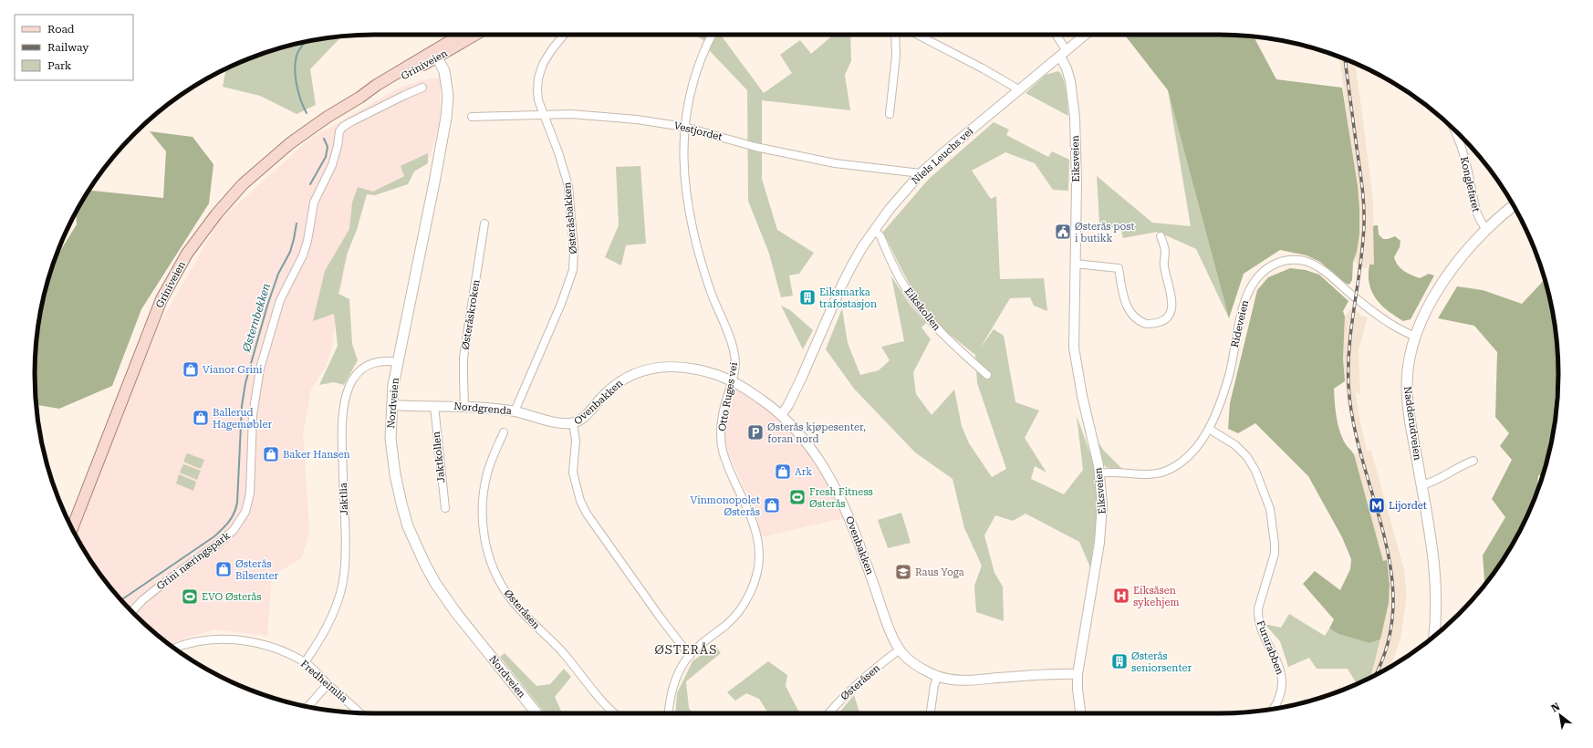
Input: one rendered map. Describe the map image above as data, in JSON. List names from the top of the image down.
{
  "streets": {
    "main road": ["Griniveien", "Nordveien", "Nadderudveien"],
    "street": [
      "Vestjordet",
      "Niels Leuchs vei",
      "Eiksveien",
      "Konglefaret",
      "Østeråsbakken",
      "Eikskollen",
      "Østeråskroken",
      "Rideveien",
      "Otto Ruges vei",
      "Ovenbakken",
      "Nordgrenda",
      "Jaktkollen",
      "Jaktlia",
      "Grini næringspark",
      "Østeråsen",
      "Fururabben",
      "Fredheimlia"
    ]
  },
  "crossings": [
    ["Griniveien", "Nordveien"],
    ["Vestjordet", "Niels Leuchs vei"],
    ["Vestjordet", "Østeråsbakken"],
    ["Vestjordet", "Otto Ruges vei"],
    ["Niels Leuchs vei", "Eiksveien"],
    ["Niels Leuchs vei", "Eikskollen"],
    ["Niels Leuchs vei", "Ovenbakken"],
    ["Eiksveien", "Rideveien"],
    ["Eiksveien", "Ovenbakken"],
    ["Konglefaret", "Nadderudveien"],
    ["Østeråsbakken", "Nordgrenda"],
    ["Østeråskroken", "Nordgrenda"],
    ["Rideveien", "Nadderudveien"],
    ["Rideveien", "Fururabben"],
    ["Otto Ruges vei", "Ovenbakken"],
    ["Ovenbakken", "Nordgrenda"],
    ["Ovenbakken", "Østeråsen"],
    ["Nordveien", "Nordgrenda"],
    ["Nordveien", "Jaktlia"],
    ["Nordgrenda", "Jaktkollen"],
    ["Jaktlia", "Fredheimlia"]
  ],
  "districts": ["ØSTERÅS"],
  "water": ["Østernbekken"],
  "places": {
    "public building": ["Østerås post i butikk"],
    "building": ["Eiksmarka trafostasjon", "Østerås seniorsenter"],
    "shop": [
      "Vianor Grini",
      "Ballerud Hagemøbler",
      "Baker Hansen",
      "Ark",
      "Vinmonopolet Østerås",
      "Østerås Bilsenter"
    ],
    "parking": ["Østerås kjøpesenter, foran nord"],
    "sports": ["Fresh Fitness Østerås", "EVO Østerås"],
    "metro station": ["Lijordet"],
    "school or university": ["Raus Yoga"],
    "hospital": ["Eiksåsen sykehjem"]
  },
  "legend": ["Road", "Railway", "Park"],
  "north": "top left"
}
